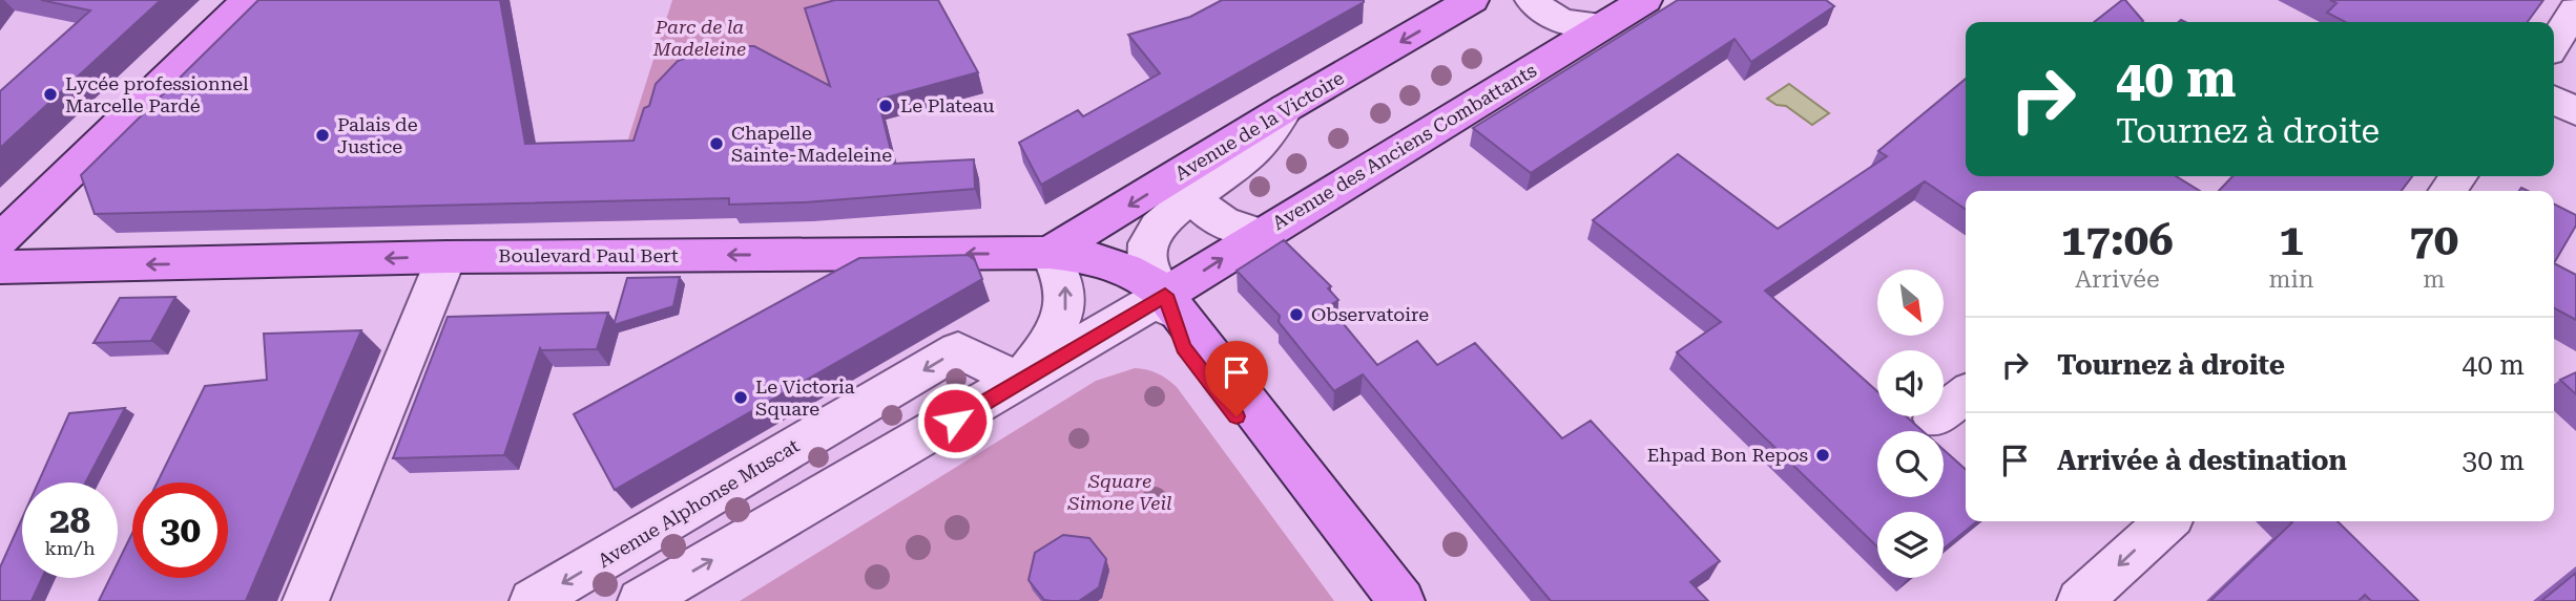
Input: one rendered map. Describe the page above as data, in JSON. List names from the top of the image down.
{
  "streets": {
    "main road": ["Avenue de la Victoire", "Avenue des Anciens Combattants", "Boulevard Paul Bert"],
    "street": ["Avenue Alphonse Muscat"]
  },
  "crossings": [
    ["Avenue de la Victoire", "Boulevard Paul Bert"],
    ["Avenue des Anciens Combattants", "Boulevard Paul Bert"]
  ],
  "one_way": ["Avenue de la Victoire", "Boulevard Paul Bert"],
  "parks": ["Parc de la Madeleine", "Square Simone Veil"],
  "places": [
    "Lycée professionnel Marcelle Pardé",
    "Le Plateau",
    "Palais de Justice",
    "Chapelle Sainte-Madeleine",
    "Observatoire",
    "Le Victoria Square",
    "Ehpad Bon Repos"
  ],
  "north": "bottom right",
  "page": {
    "turn": ["40 m", "Tournez à droite"],
    "eta": [
      "17:06",
      "Arrivée",
      "1",
      "min",
      "70",
      "m"
    ],
    "list": [
      {
        "name": "Tournez à droite",
        "value": "40 m"
      },
      {
        "name": "Arrivée à destination",
        "value": "30 m"
      }
    ],
    "speed": "28 km/h",
    "limit": "30"
  }
}
